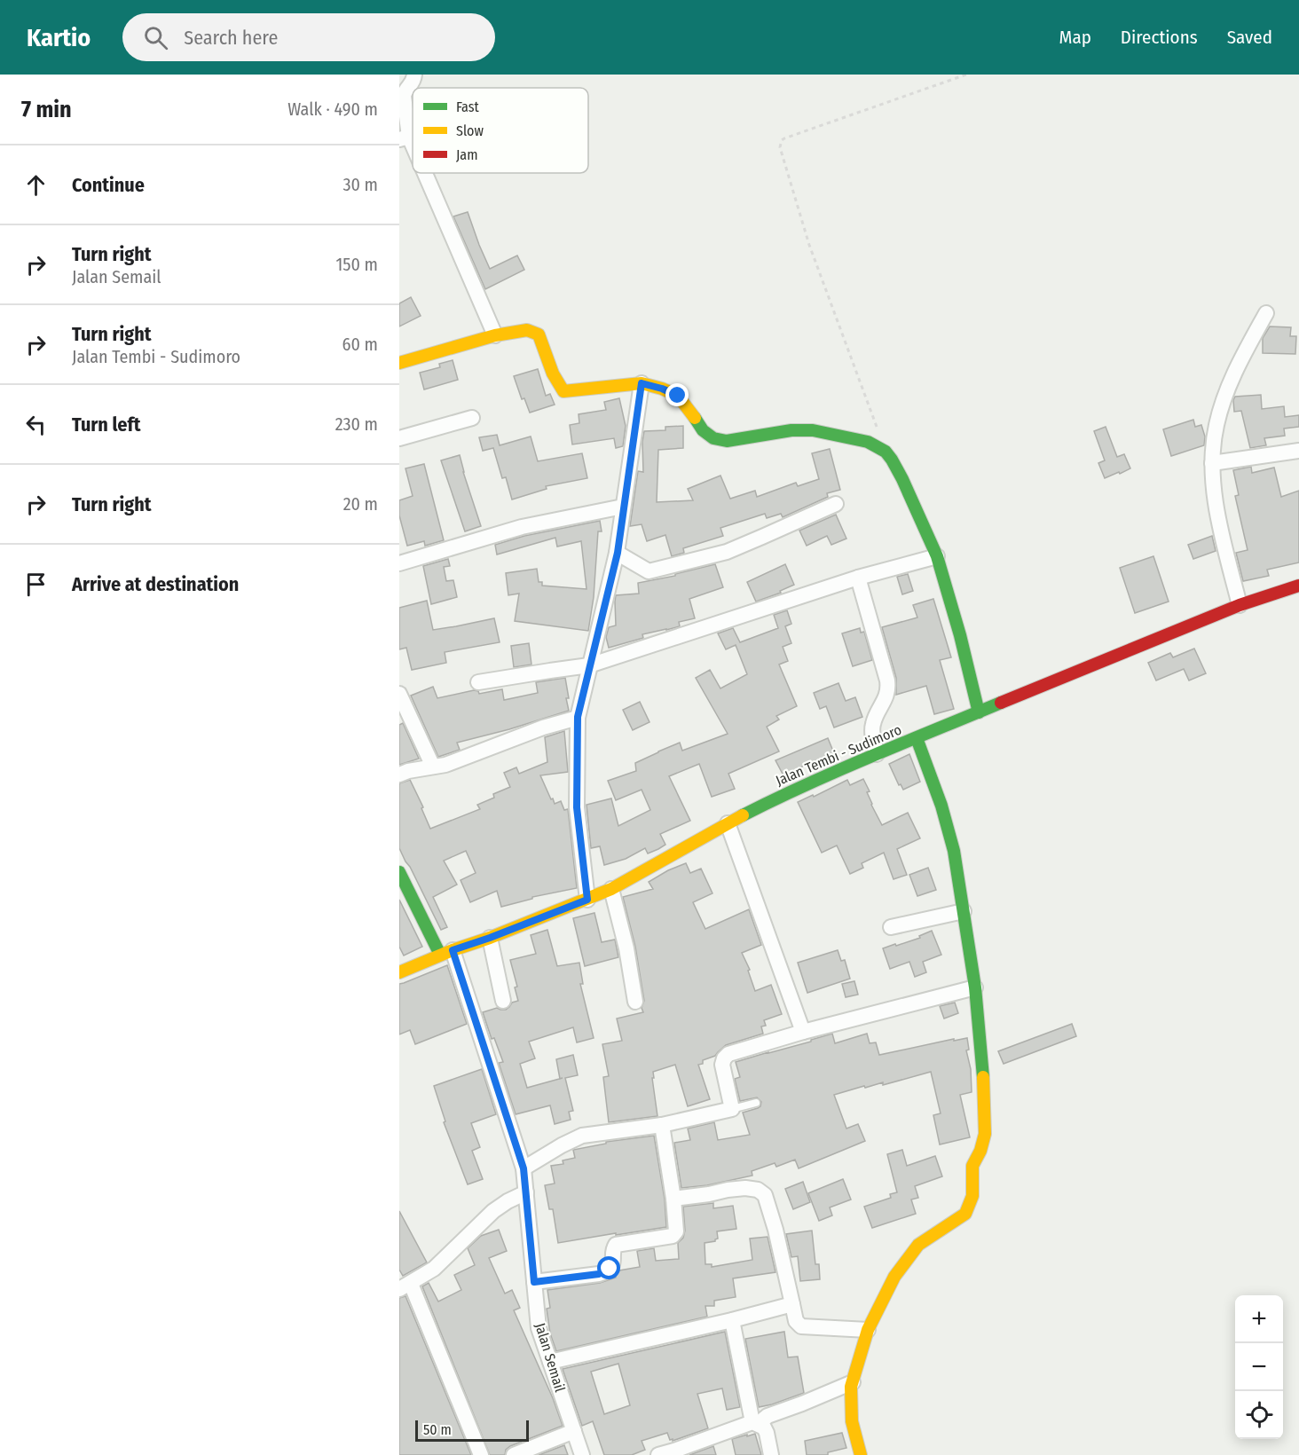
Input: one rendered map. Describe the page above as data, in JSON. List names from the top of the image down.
{
  "streets": {
    "street": ["Jalan Tembi - Sudimoro", "Jalan Semail"]
  },
  "crossings": [
    ["Jalan Tembi - Sudimoro", "Jalan Semail"]
  ],
  "legend": ["Fast", "Slow", "Jam"],
  "scale_bar": "50 m",
  "page": {
    "header": "Kartio",
    "search": "Search here",
    "nav": ["Map", "Directions", "Saved"],
    "heading": ["7 min", "Walk · 490 m"],
    "list": [
      ["Continue", "30 m"],
      ["Turn right", "Jalan Semail", "150 m"],
      ["Turn right", "Jalan Tembi - Sudimoro", "60 m"],
      ["Turn left", "230 m"],
      ["Turn right", "20 m"],
      "Arrive at destination"
    ],
    "map_buttons": ["+", "−"],
    "scale": "50 m"
  }
}
